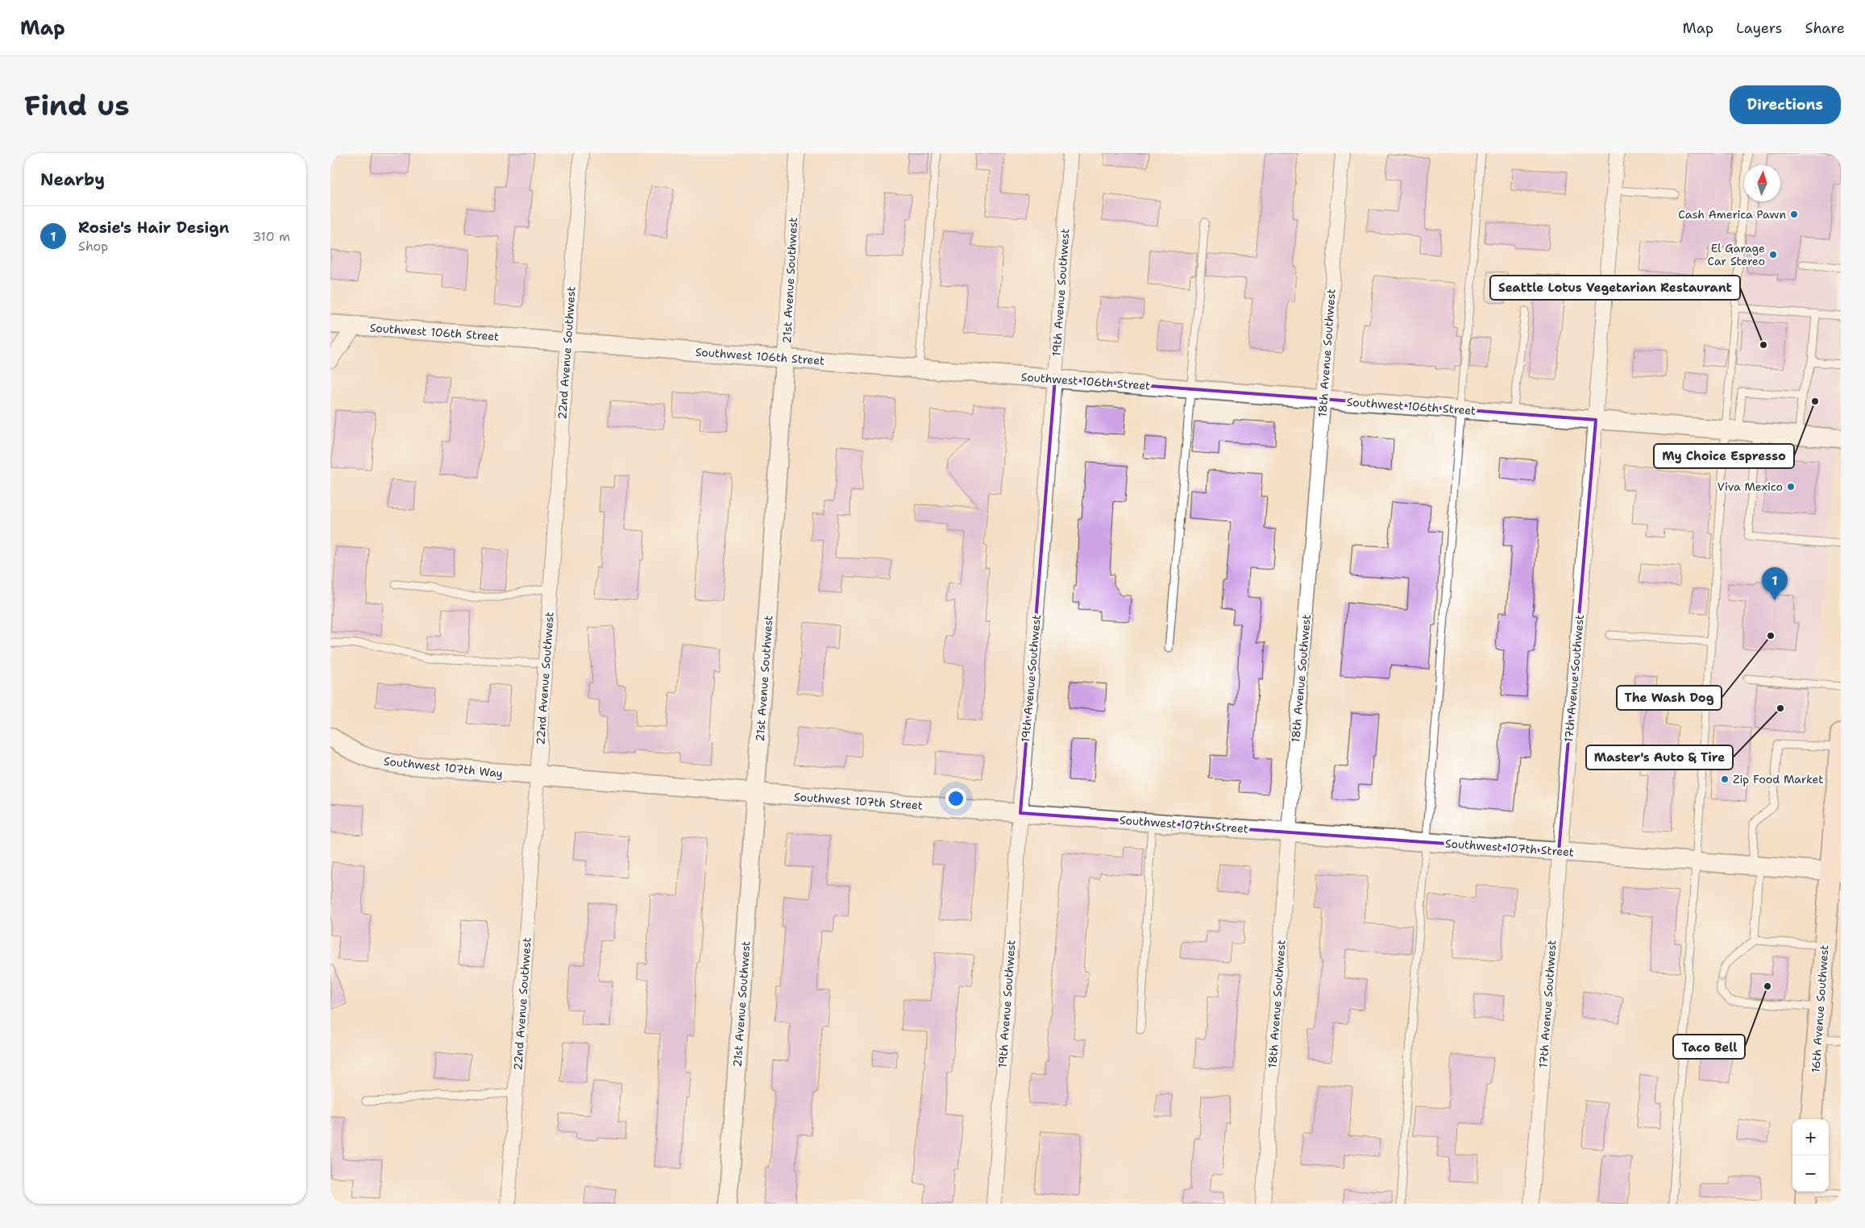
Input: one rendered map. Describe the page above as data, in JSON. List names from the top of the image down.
{
  "streets": {
    "main road": ["16th Avenue Southwest"],
    "street": [
      "21st Avenue Southwest",
      "19th Avenue Southwest",
      "Southwest 106th Street",
      "22nd Avenue Southwest",
      "18th Avenue Southwest",
      "17th Avenue Southwest",
      "Southwest 107th Way",
      "Southwest 107th Street"
    ]
  },
  "crossings": [
    ["21st Avenue Southwest", "Southwest 106th Street"],
    ["21st Avenue Southwest", "Southwest 107th Street"],
    ["19th Avenue Southwest", "Southwest 106th Street"],
    ["19th Avenue Southwest", "Southwest 107th Street"],
    ["Southwest 106th Street", "22nd Avenue Southwest"],
    ["Southwest 106th Street", "18th Avenue Southwest"],
    ["Southwest 106th Street", "17th Avenue Southwest"],
    ["22nd Avenue Southwest", "Southwest 107th Way"],
    ["22nd Avenue Southwest", "Southwest 107th Street"],
    ["18th Avenue Southwest", "Southwest 107th Street"],
    ["17th Avenue Southwest", "Southwest 107th Street"],
    ["Southwest 107th Way", "Southwest 107th Street"],
    ["Southwest 107th Street", "16th Avenue Southwest"]
  ],
  "places": [
    "Cash America Pawn",
    "El Garage Car Stereo",
    "Seattle Lotus Vegetarian Restaurant",
    "My Choice Espresso",
    "Viva Mexico",
    "The Wash Dog",
    "Master's Auto & Tire",
    "Zip Food Market",
    "Taco Bell"
  ],
  "north": "top",
  "page": {
    "header": "Map",
    "nav": ["Map", "Layers", "Share"],
    "buttons": "Directions",
    "title": "Find us",
    "heading": "Nearby",
    "list": [
      {
        "mark": "1",
        "name": "Rosie's Hair Design",
        "note": "Shop",
        "value": "310 m"
      }
    ],
    "pins": "1",
    "map_buttons": ["+", "−"]
  }
}
